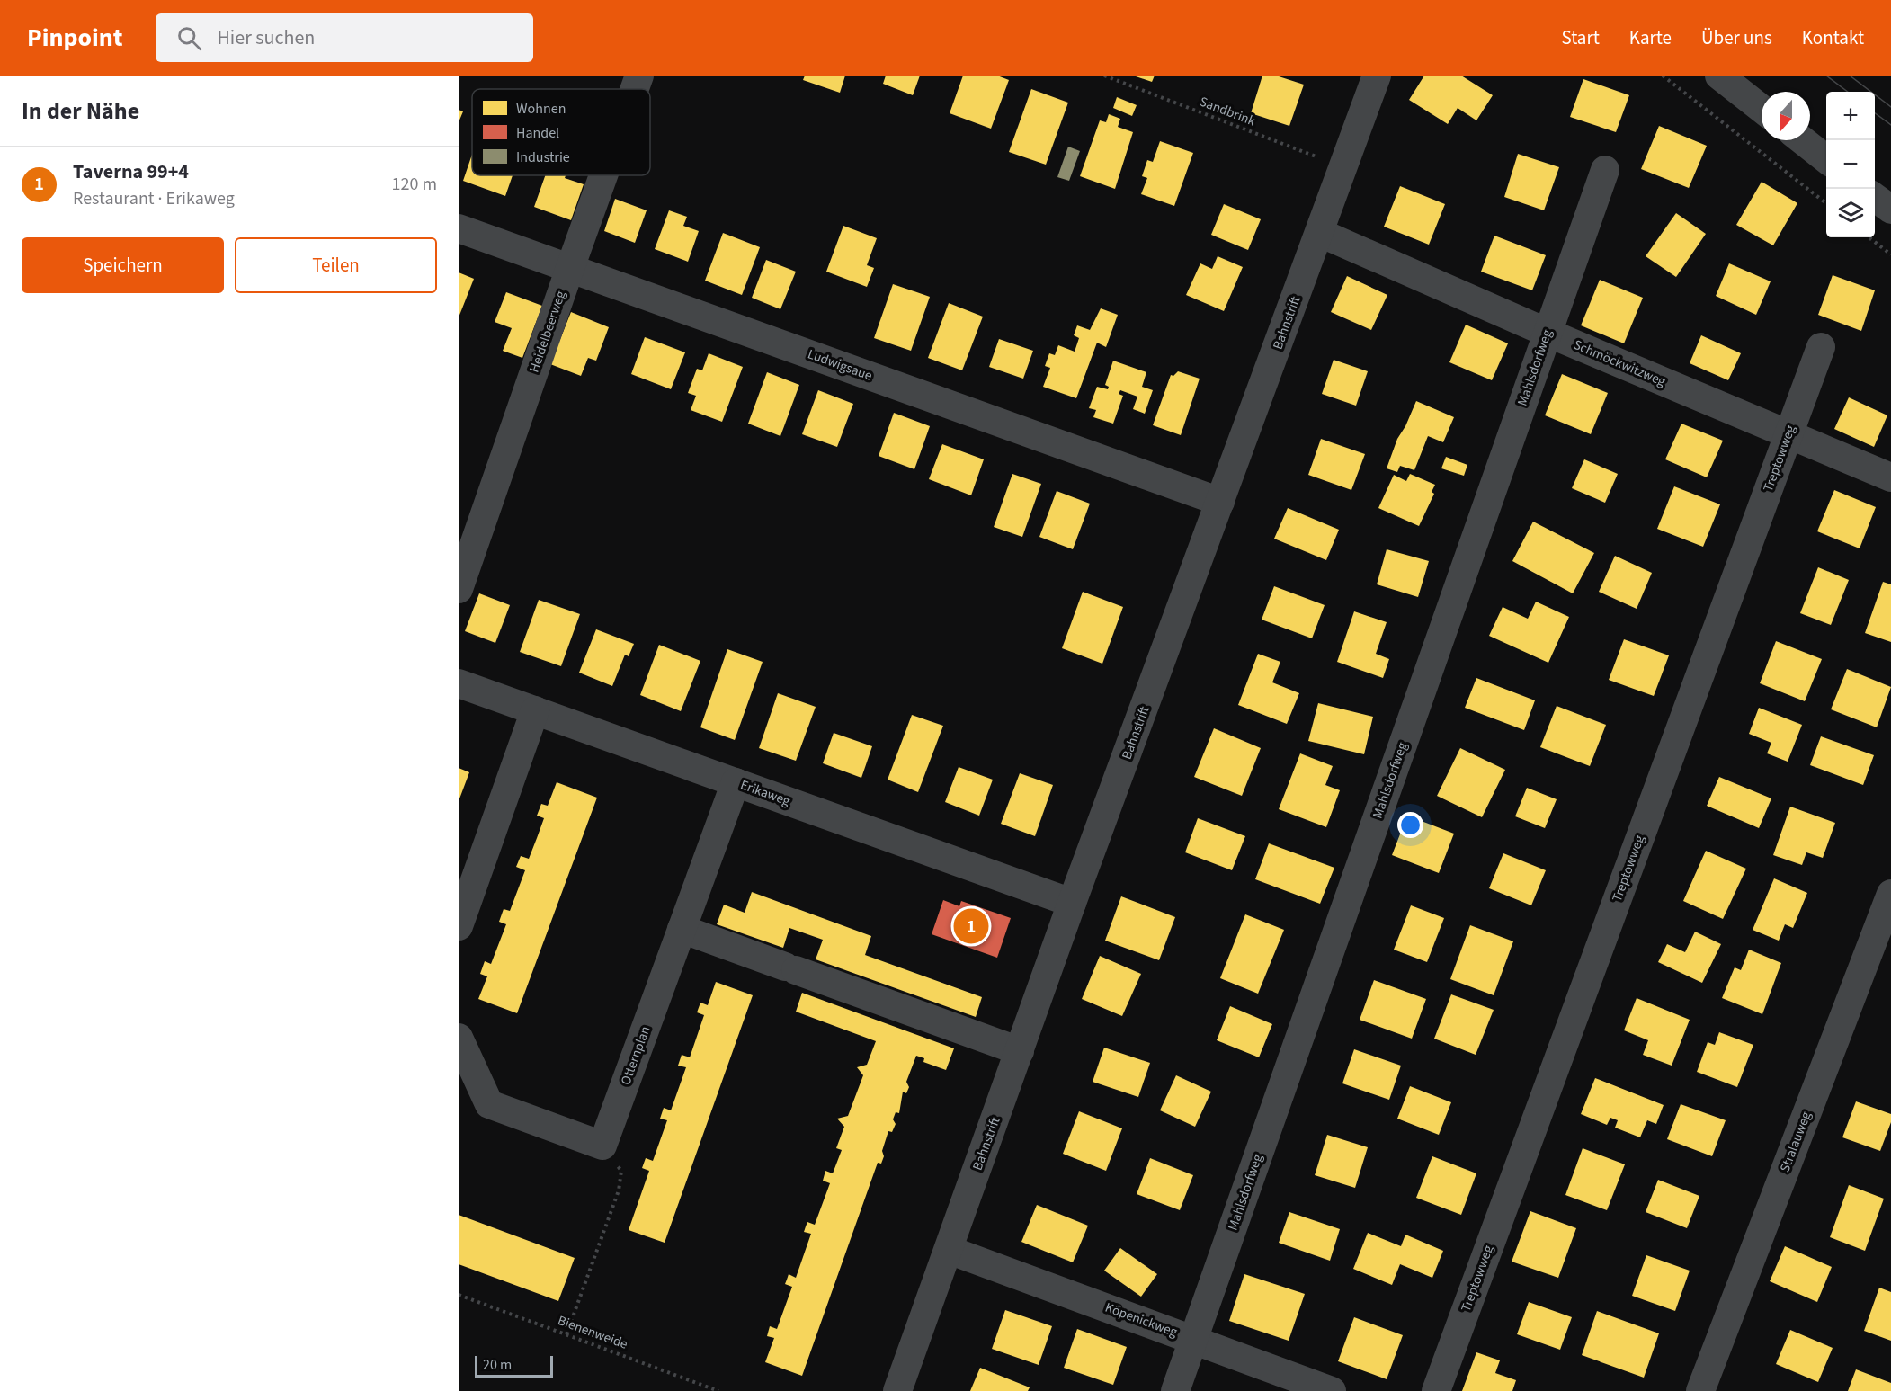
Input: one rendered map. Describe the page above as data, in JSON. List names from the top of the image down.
{
  "streets": {
    "street": [
      "Bahnstrift",
      "Heidelbeerweg",
      "Schmöckwitzweg",
      "Ludwigsaue",
      "Mahlsdorfweg",
      "Treptowweg",
      "Erikaweg",
      "Otternplan",
      "Stralauweg",
      "Köpenickweg"
    ],
    "path": ["Sandbrink", "Bienenweide"]
  },
  "crossings": [
    ["Sandbrink", "Bahnstrift"],
    ["Bahnstrift", "Schmöckwitzweg"],
    ["Bahnstrift", "Ludwigsaue"],
    ["Bahnstrift", "Erikaweg"],
    ["Bahnstrift", "Köpenickweg"],
    ["Heidelbeerweg", "Ludwigsaue"],
    ["Schmöckwitzweg", "Mahlsdorfweg"],
    ["Schmöckwitzweg", "Treptowweg"],
    ["Mahlsdorfweg", "Köpenickweg"],
    ["Erikaweg", "Otternplan"]
  ],
  "legend": ["Wohnen", "Handel", "Industrie"],
  "scale_bar": "20 m",
  "north": "bottom",
  "page": {
    "header": "Pinpoint",
    "search": "Hier suchen",
    "nav": [
      "Start",
      "Karte",
      "Über uns",
      "Kontakt"
    ],
    "heading": "In der Nähe",
    "map_buttons": ["+", "−"],
    "list": [
      {
        "mark": "1",
        "name": "Taverna 99+4",
        "note": "Restaurant · Erikaweg",
        "value": "120 m"
      }
    ],
    "buttons": ["Speichern", "Teilen"],
    "pins": "1",
    "scale": "20 m"
  }
}
